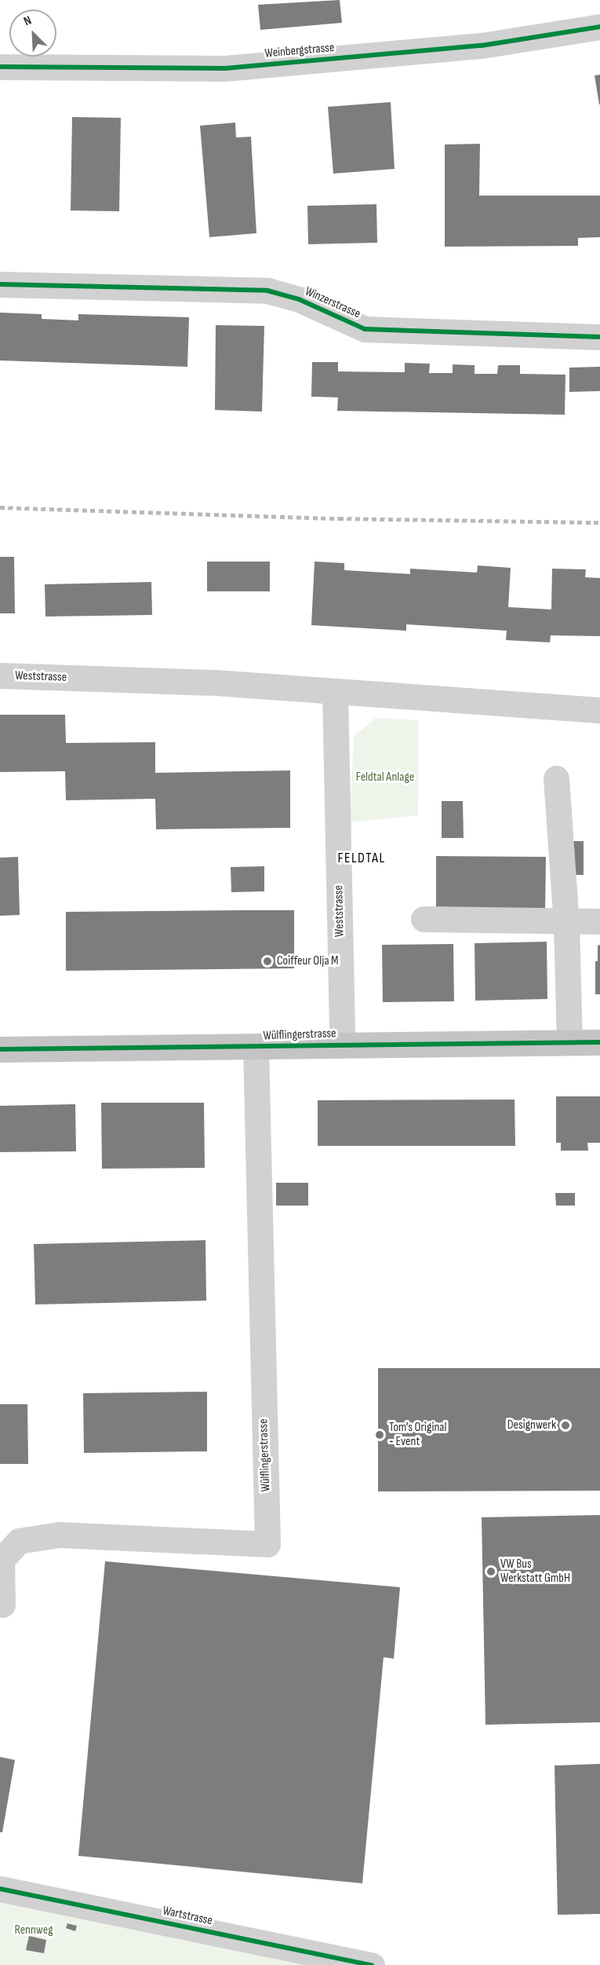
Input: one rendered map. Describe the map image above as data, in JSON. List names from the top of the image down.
{
  "streets": {
    "main road": ["Wülflingerstrasse"],
    "street": [
      "Weinbergstrasse",
      "Winzerstrasse",
      "Weststrasse",
      "Wartstrasse"
    ]
  },
  "crossings": [
    ["Weststrasse", "Wülflingerstrasse"]
  ],
  "districts": ["FELDTAL"],
  "parks": ["Feldtal Anlage", "Rennweg"],
  "places": [
    "Coiffeur Olja M",
    "Designwerk",
    "Tom's Original - Event",
    "VW Bus Werkstatt GmbH"
  ],
  "north": "top left"
}
